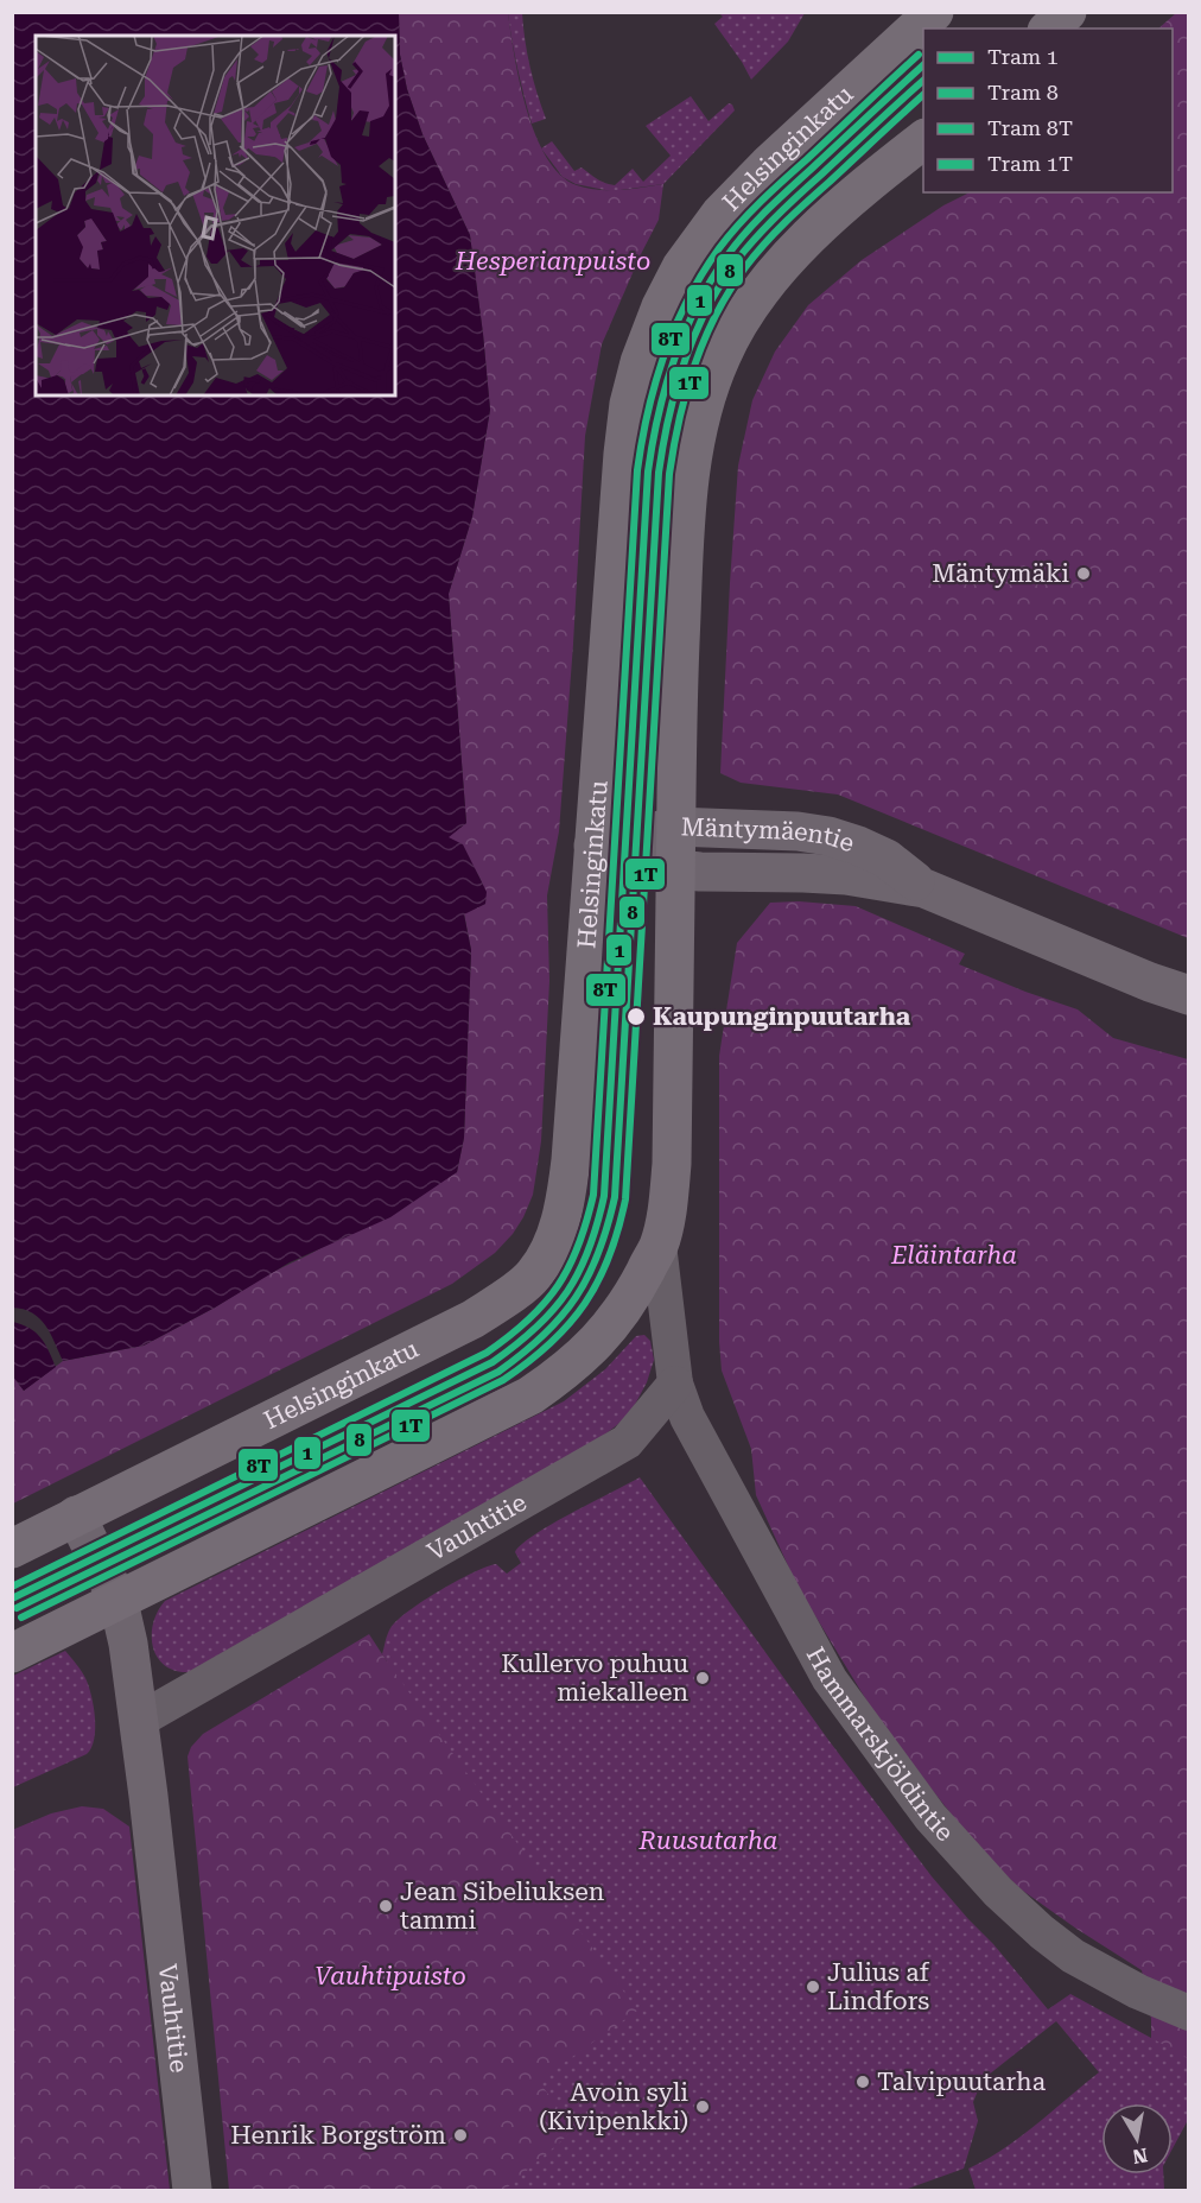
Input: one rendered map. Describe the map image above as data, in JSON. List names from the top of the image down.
{
  "streets": {
    "main road": ["Helsinginkatu"],
    "street": ["Mäntymäentie", "Vauhtitie", "Hammarskjöldintie"]
  },
  "crossings": [
    ["Helsinginkatu", "Mäntymäentie"],
    ["Helsinginkatu", "Vauhtitie"],
    ["Vauhtitie", "Hammarskjöldintie"]
  ],
  "parks": [
    "Hesperianpuisto",
    "Eläintarha",
    "Ruusutarha",
    "Vauhtipuisto"
  ],
  "places": [
    "Mäntymäki",
    "Kaupunginpuutarha",
    "Kullervo puhuu miekalleen",
    "Jean Sibeliuksen tammi",
    "Julius af Lindfors",
    "Talvipuutarha",
    "Avoin syli (Kivipenkki)",
    "Henrik Borgström"
  ],
  "lines": [
    "tram line 8T",
    "tram line 1",
    "tram line 8",
    "tram line 1T"
  ],
  "legend": [
    "Tram 1",
    "Tram 8",
    "Tram 8T",
    "Tram 1T"
  ],
  "north": "bottom"
}
